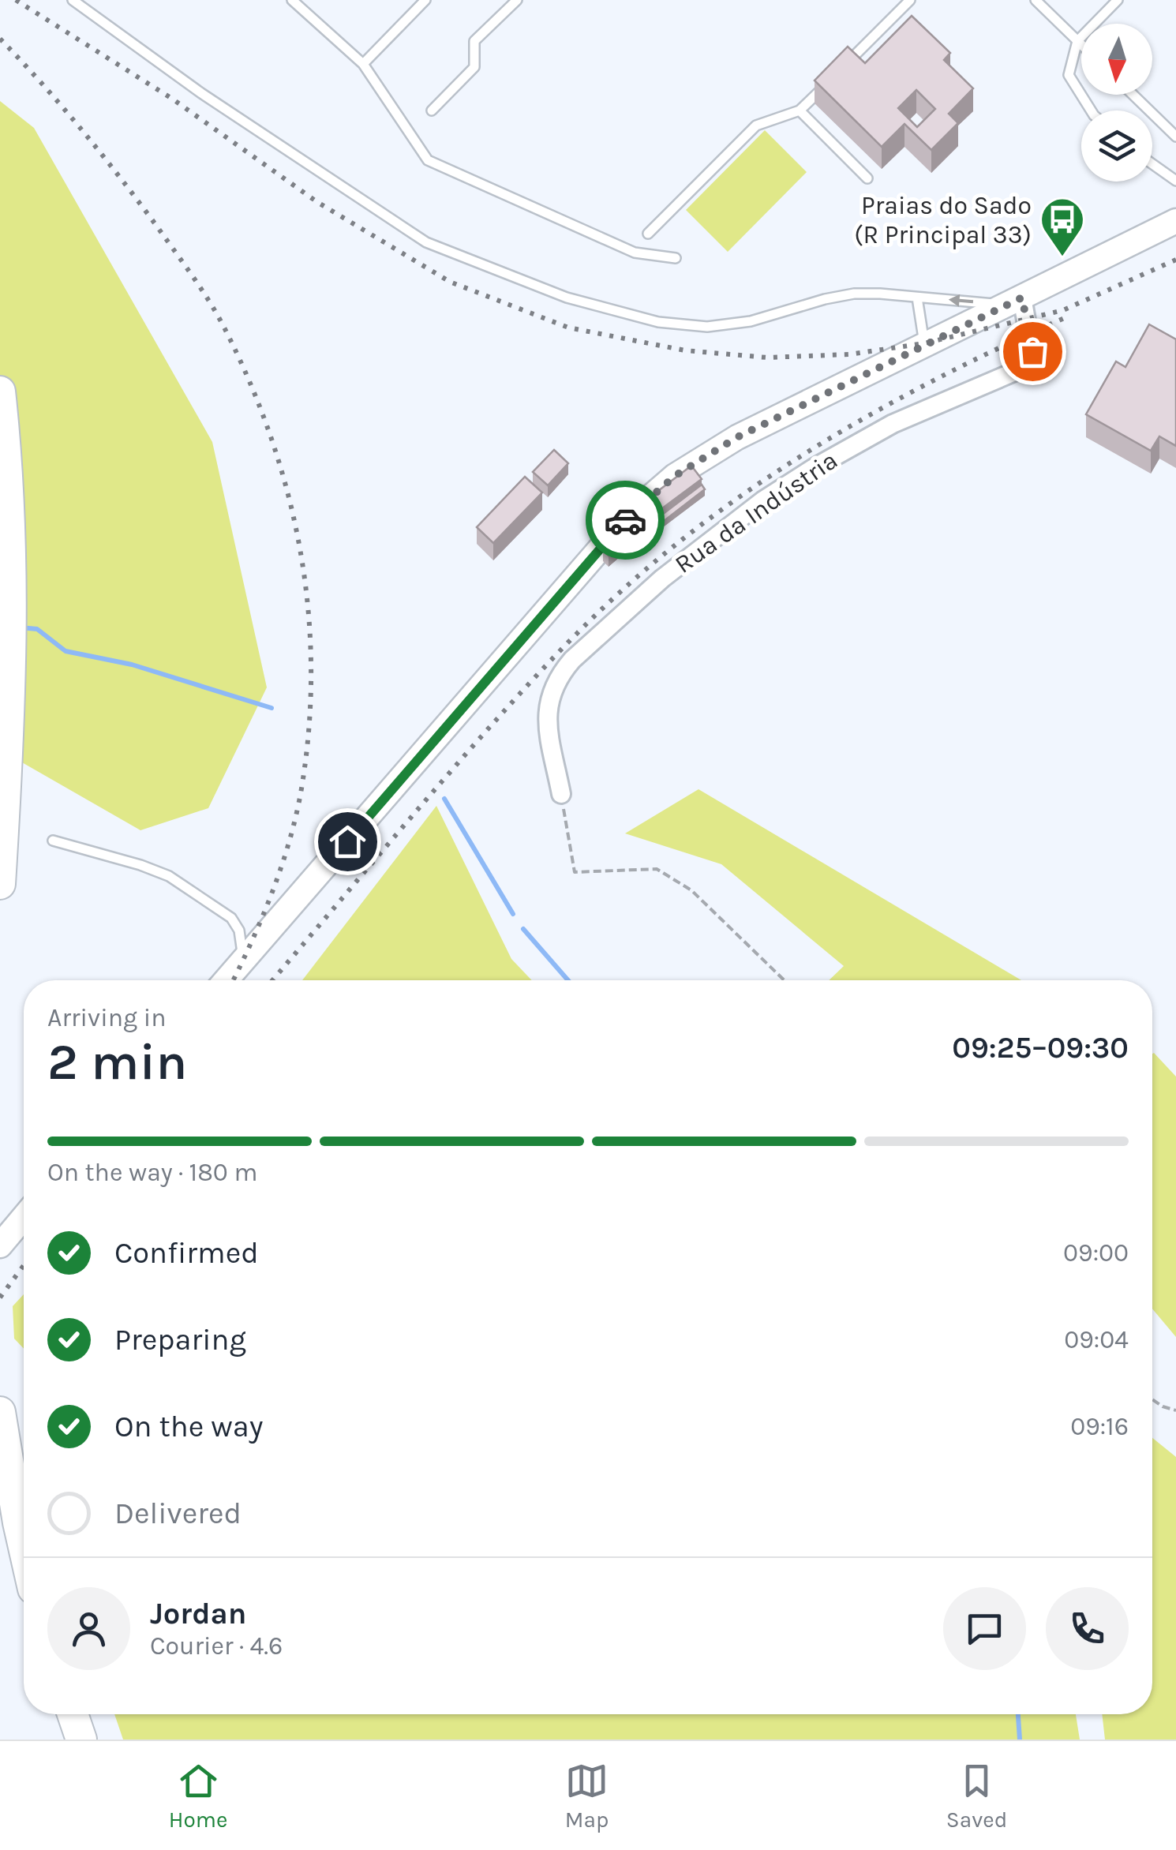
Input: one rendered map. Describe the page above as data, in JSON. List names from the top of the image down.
{
  "streets": {
    "street": ["Rua da Indústria"]
  },
  "places": {
    "bus stop": ["Praias do Sado (R Principal 33)"]
  },
  "north": "bottom",
  "page": {
    "heading": ["2 min", "Arriving in", "09:25–09:30"],
    "panel": ["Jordan", "Courier · 4.6"],
    "bar": "On the way · 180 m",
    "list": [
      ["Confirmed", "09:00"],
      ["Preparing", "09:04"],
      ["On the way", "09:16"],
      "Delivered"
    ],
    "tabs": ["Home", "Map", "Saved"]
  }
}
